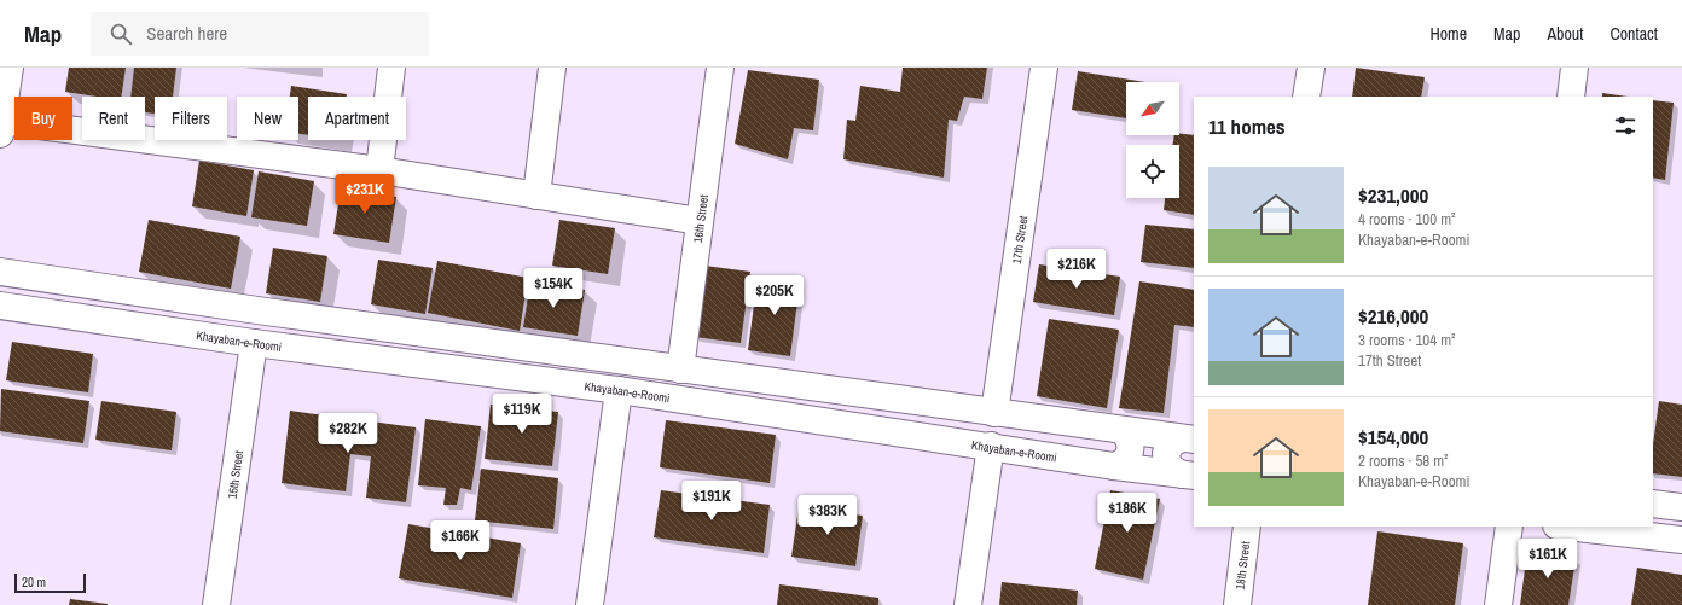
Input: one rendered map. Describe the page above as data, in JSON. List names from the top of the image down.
{
  "streets": {
    "street": [
      "16th Street",
      "17th Street",
      "Khayaban-e-Roomi",
      "15th Street",
      "18th Street"
    ]
  },
  "crossings": [
    ["Khayaban-e-Roomi", "15th Street"]
  ],
  "scale_bar": "20 m",
  "north": "bottom left",
  "page": {
    "header": "Map",
    "search": "Search here",
    "nav": [
      "Home",
      "Map",
      "About",
      "Contact"
    ],
    "chip": [
      "Buy",
      "Rent",
      "Filters",
      "New",
      "Apartment"
    ],
    "heading": "11 homes",
    "list": [
      {
        "name": "$231,000",
        "note": "4 rooms · 100 m² · Khayaban-e-Roomi"
      },
      {
        "name": "$216,000",
        "note": "3 rooms · 104 m² · 17th Street"
      },
      {
        "name": "$154,000",
        "note": "2 rooms · 58 m² · Khayaban-e-Roomi"
      }
    ],
    "price": [
      "$231K",
      "$216K",
      "$154K",
      "$205K",
      "$119K",
      "$282K",
      "$191K",
      "$186K",
      "$383K",
      "$166K",
      "$161K"
    ],
    "scale": "20 m"
  }
}
